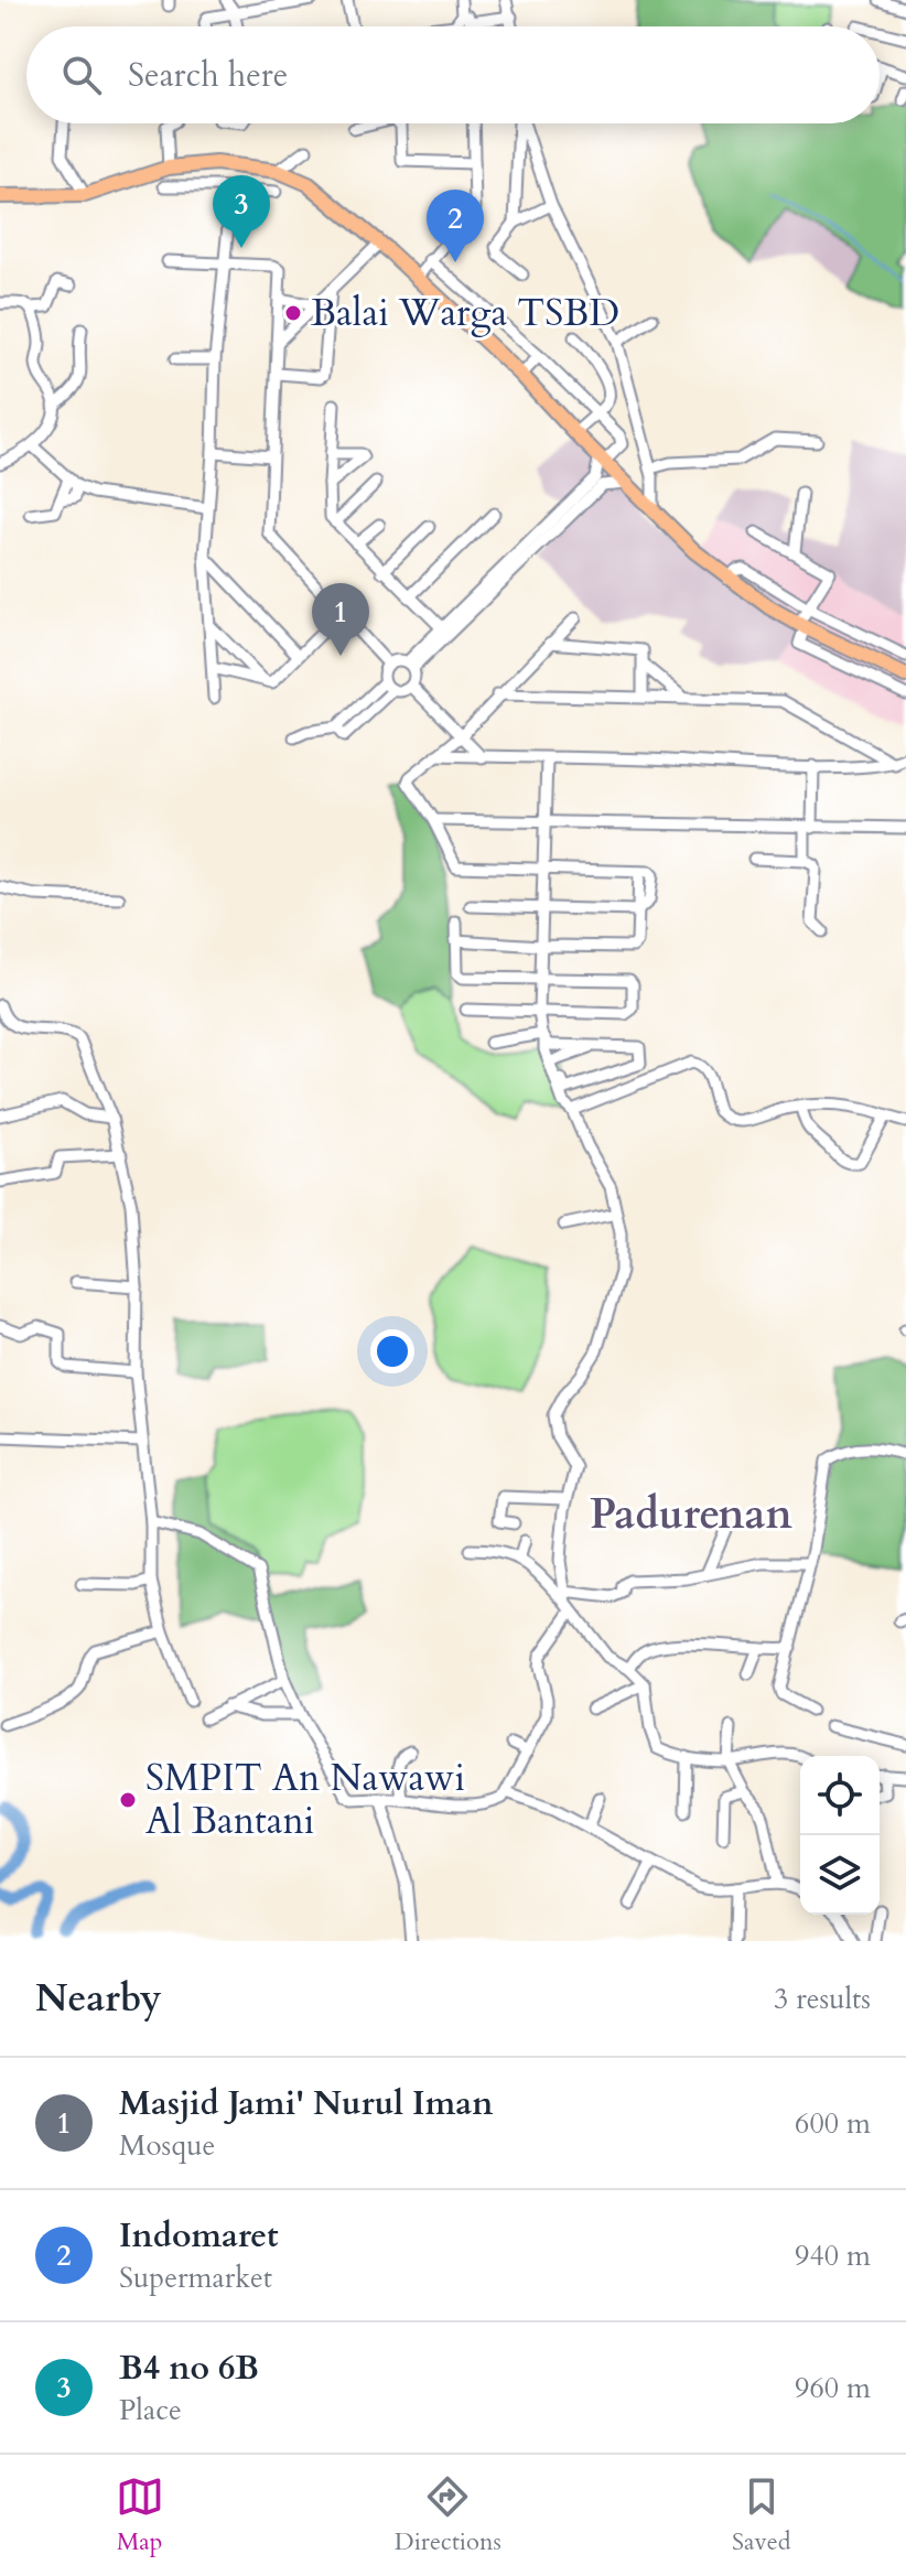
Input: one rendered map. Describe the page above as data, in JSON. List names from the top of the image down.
{
  "districts": ["Padurenan"],
  "places": ["Balai Warga TSBD", "SMPIT An Nawawi Al Bantani"],
  "page": {
    "search": "Search here",
    "pins": ["3", "2", "1"],
    "heading": ["Nearby", "3 results"],
    "list": [
      {
        "mark": "1",
        "name": "Masjid Jami' Nurul Iman",
        "note": "Mosque",
        "value": "600 m"
      },
      {
        "mark": "2",
        "name": "Indomaret",
        "note": "Supermarket",
        "value": "940 m"
      },
      {
        "mark": "3",
        "name": "B4 no 6B",
        "note": "Place",
        "value": "960 m"
      }
    ],
    "nav": ["Map", "Directions", "Saved"]
  }
}
